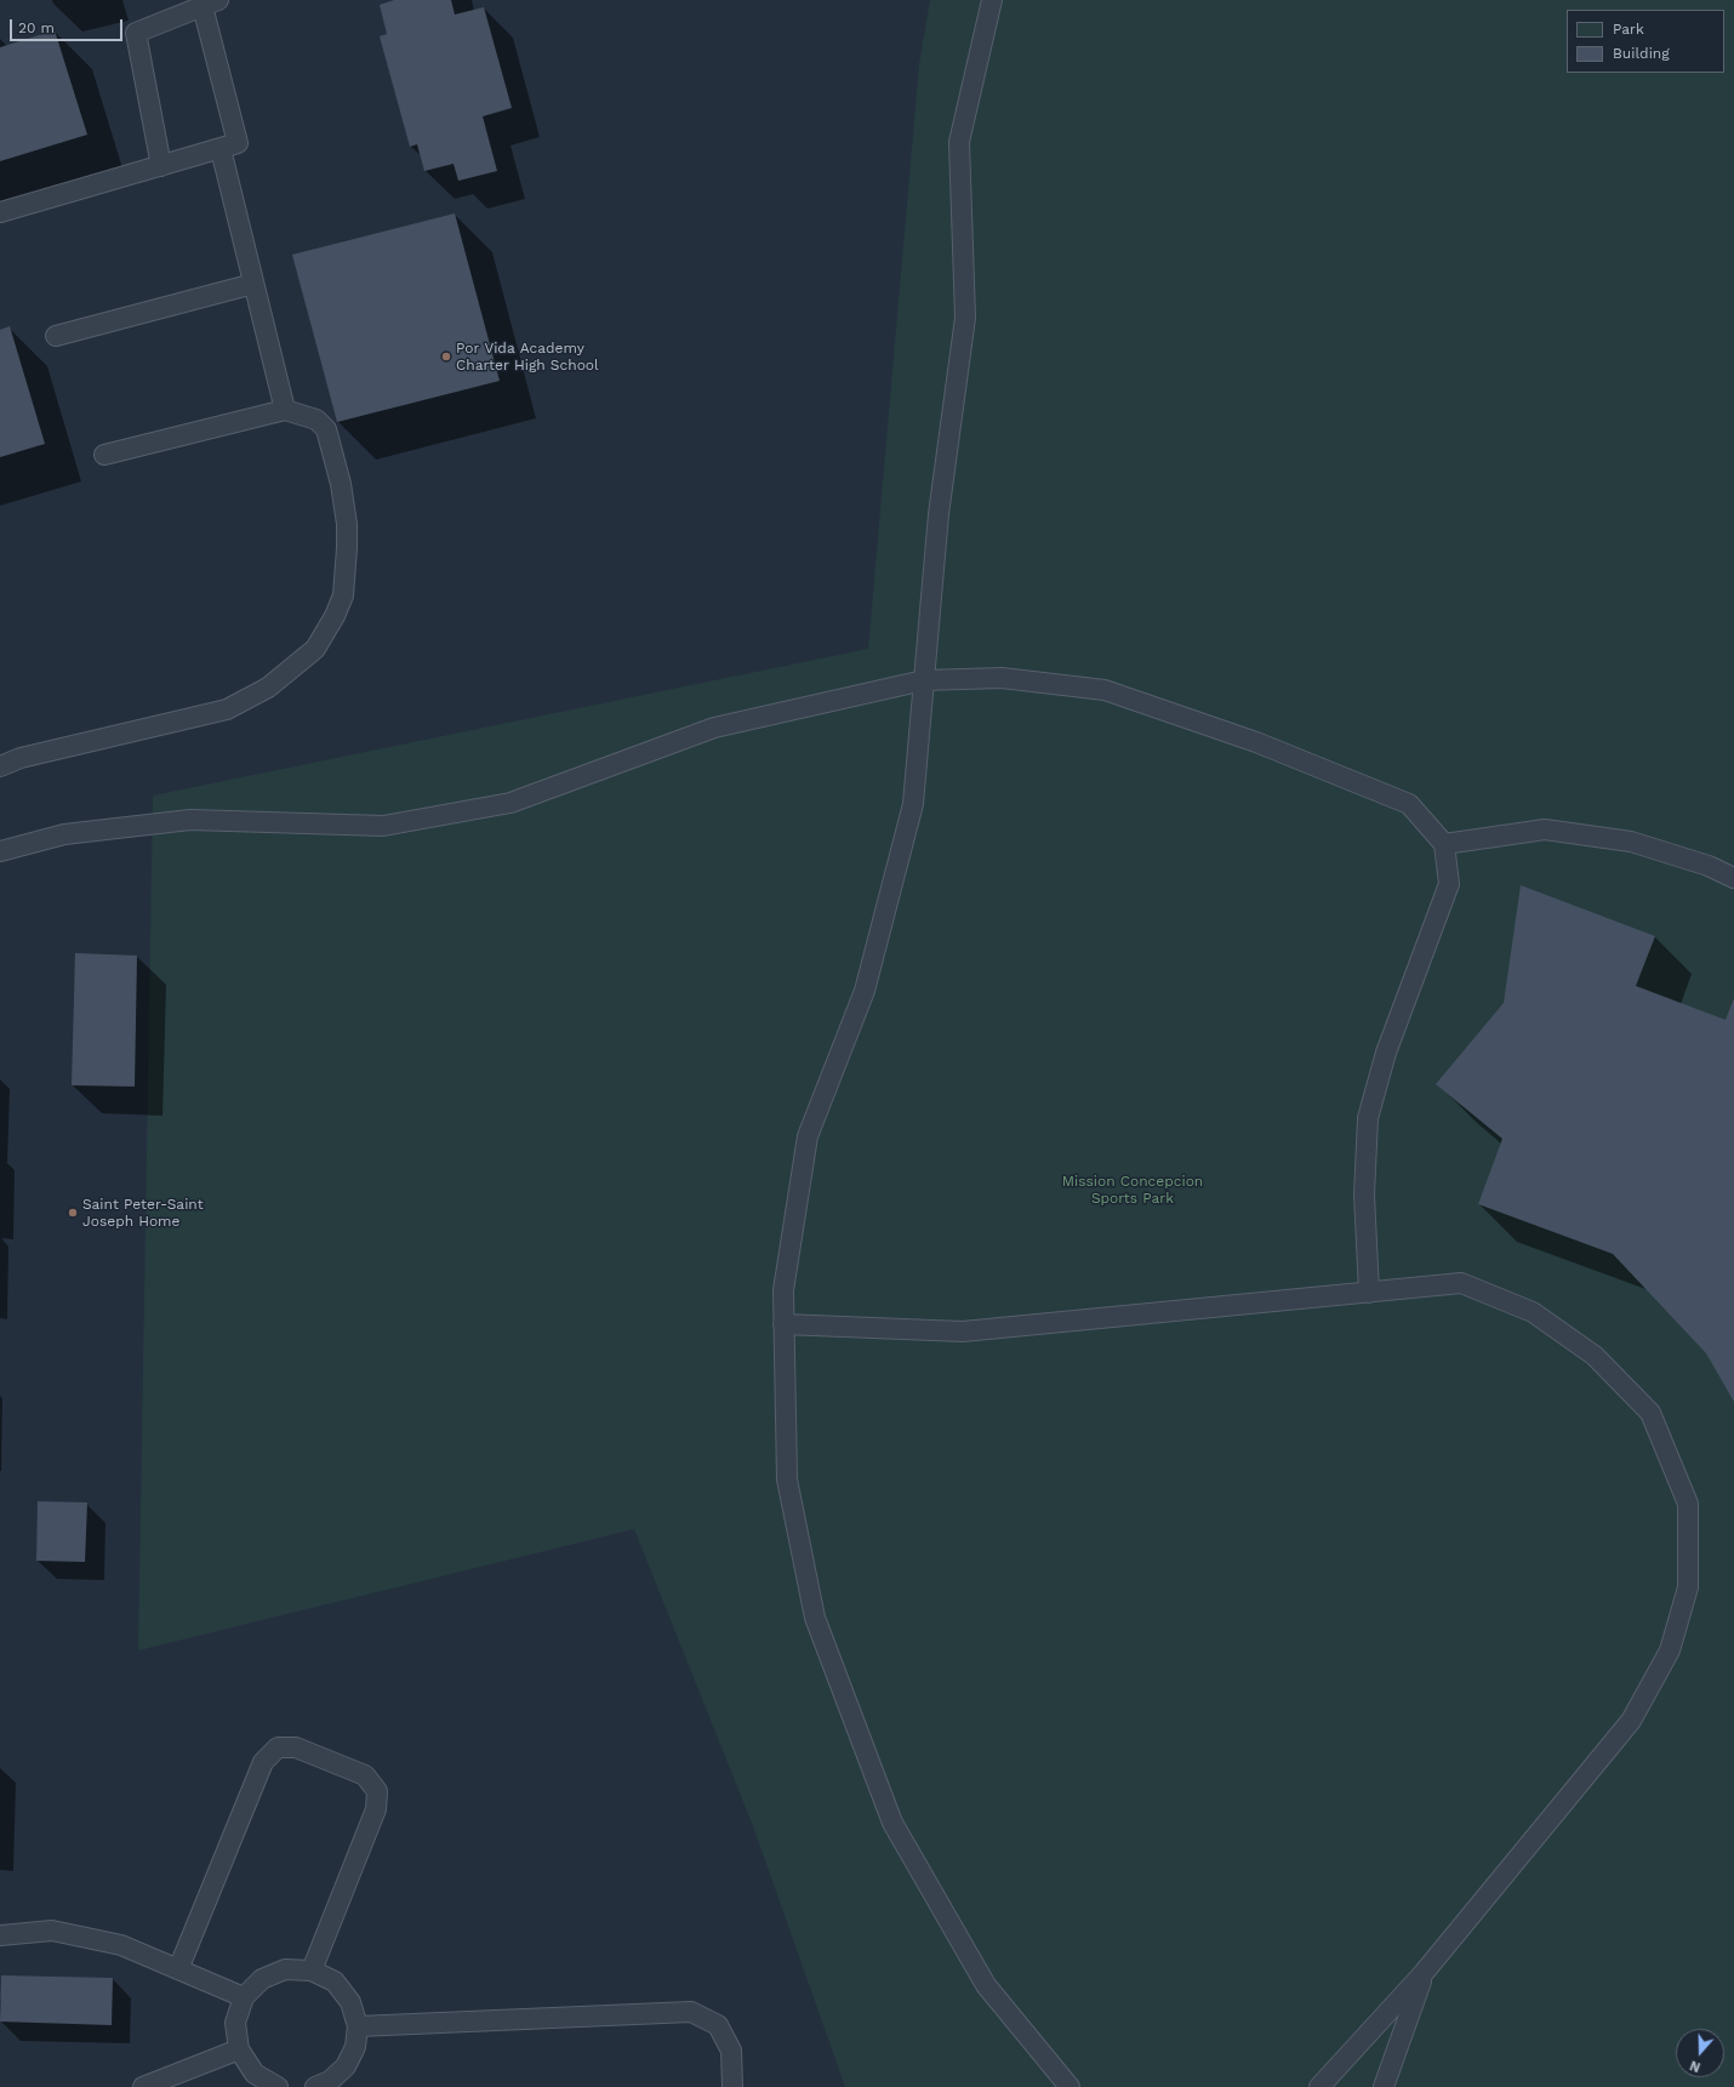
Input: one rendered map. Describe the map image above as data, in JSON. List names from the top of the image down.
{
  "parks": ["Mission Concepcion Sports Park"],
  "places": ["Por Vida Academy Charter High School", "Saint Peter-Saint Joseph Home"],
  "legend": ["Park", "Building"],
  "scale_bar": "20 m",
  "north": "bottom"
}
